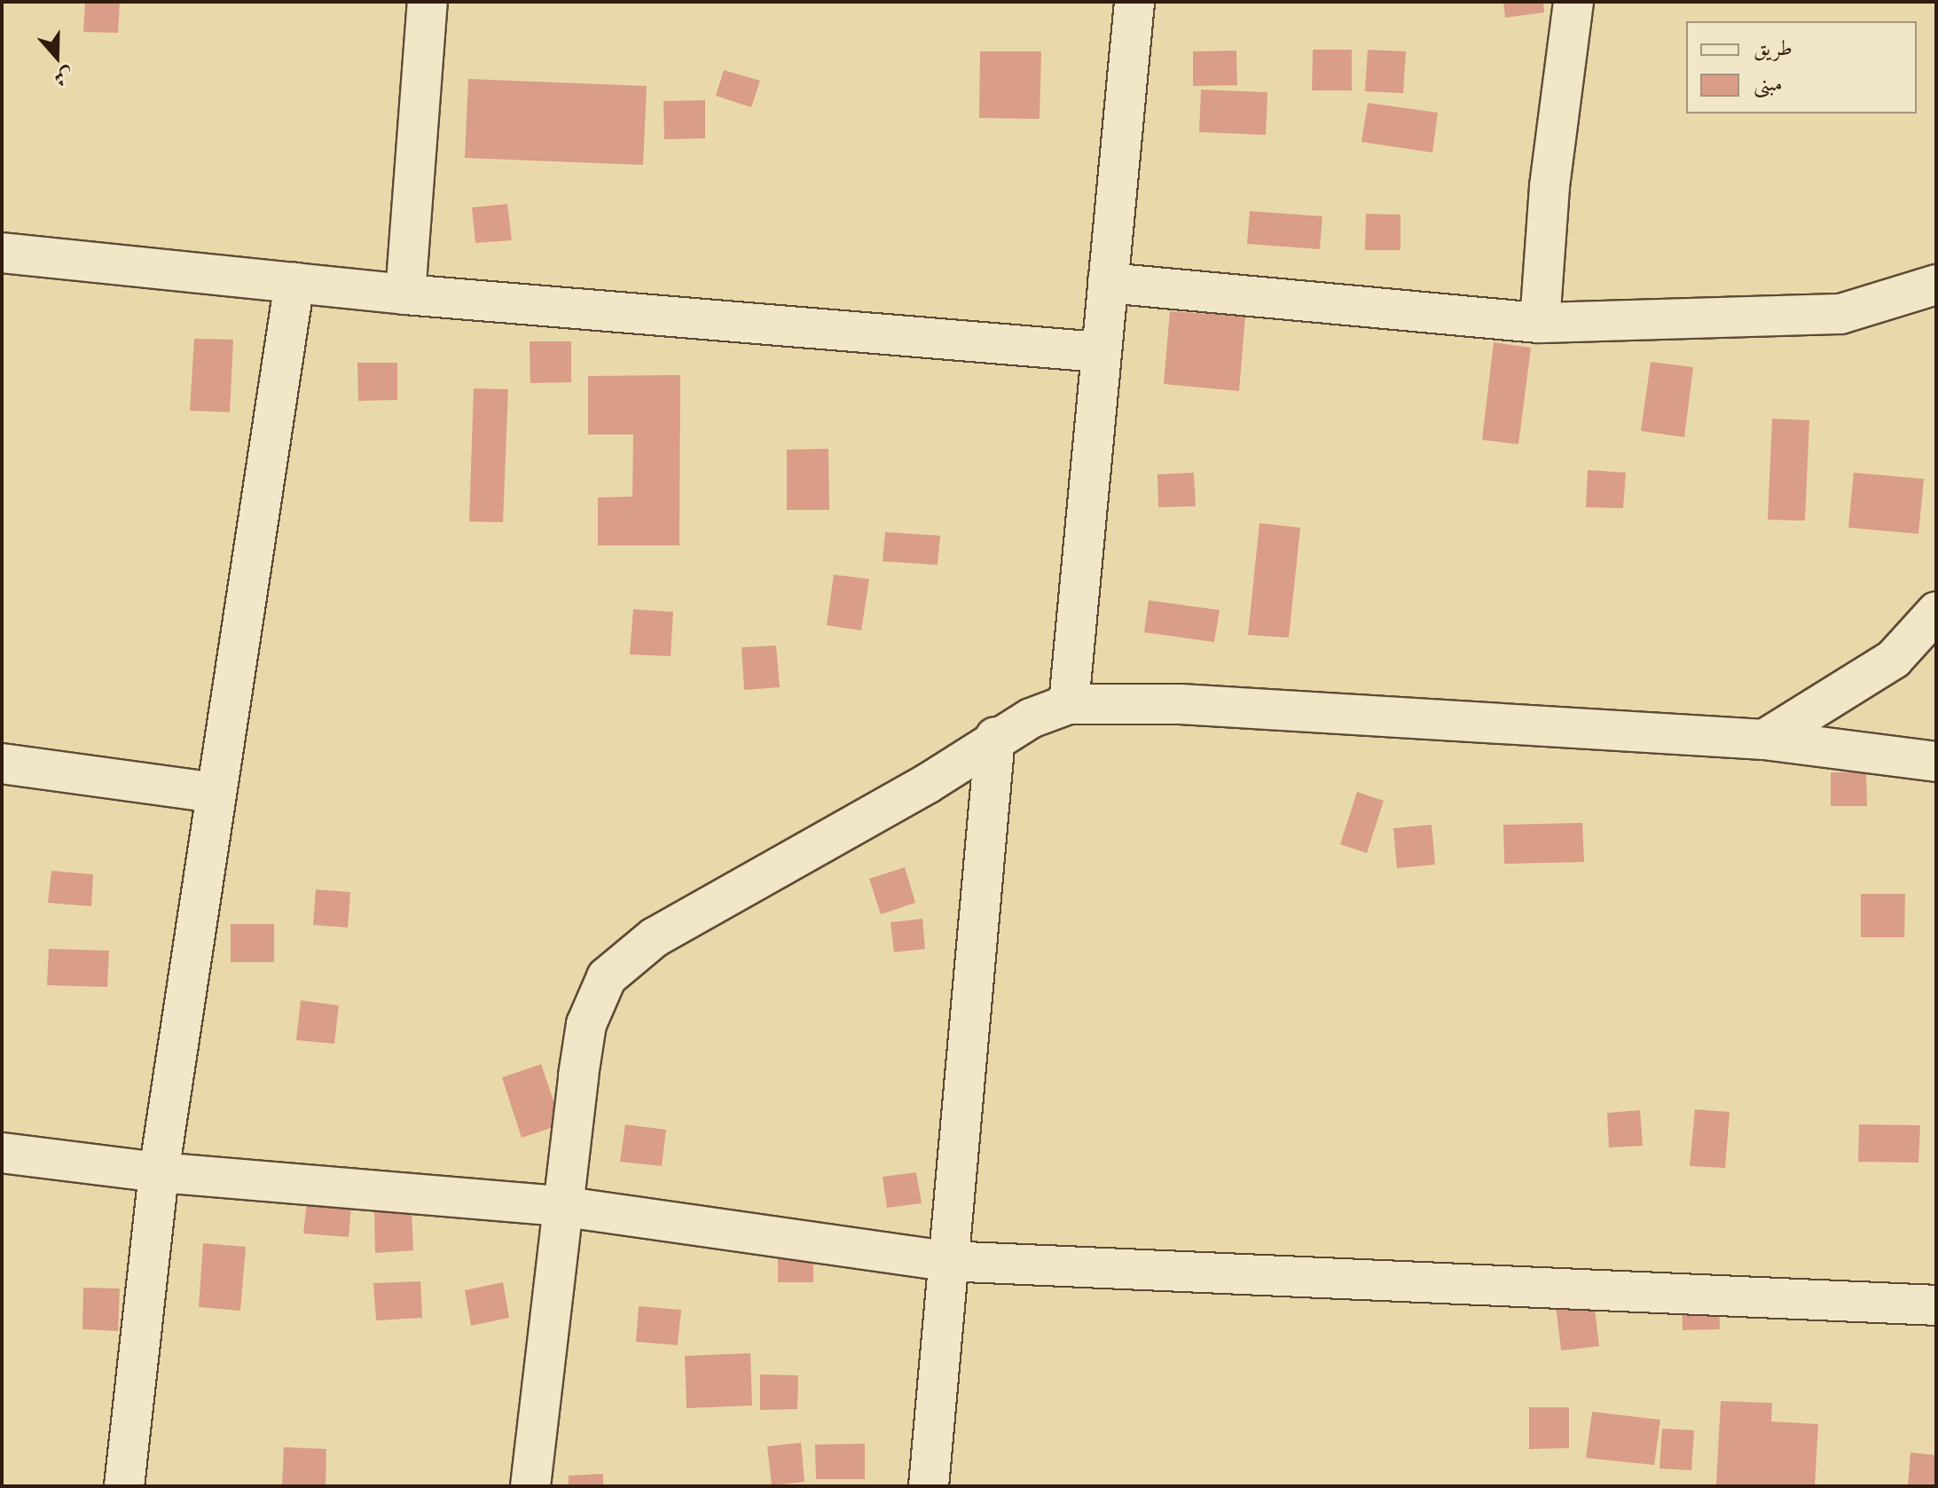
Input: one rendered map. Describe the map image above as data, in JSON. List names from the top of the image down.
{
  "legend": ["طريق", "مبنى"],
  "north": "bottom"
}
